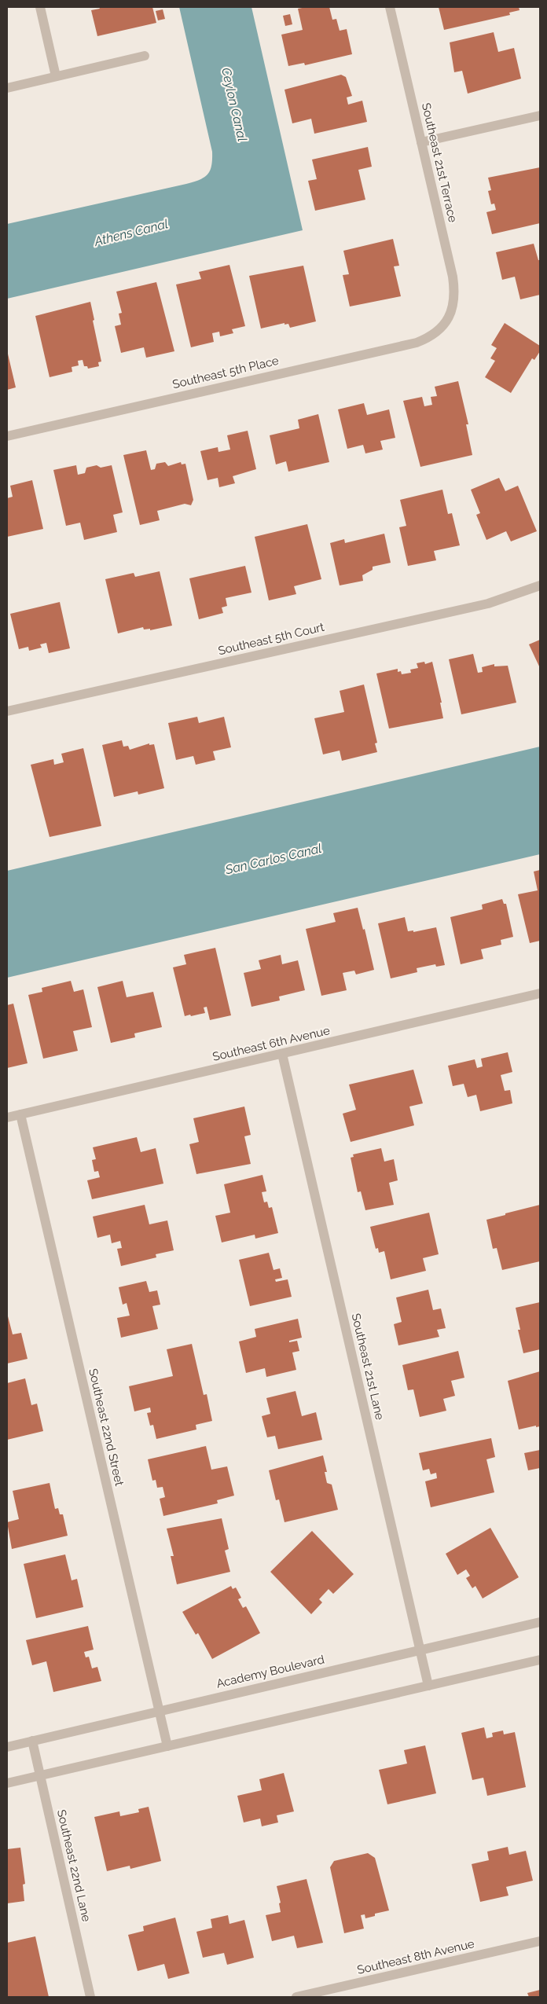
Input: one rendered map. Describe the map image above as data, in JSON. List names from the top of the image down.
{
  "streets": {
    "street": [
      "Southeast 21st Terrace",
      "Southeast 5th Place",
      "Southeast 5th Court",
      "Southeast 6th Avenue",
      "Southeast 21st Lane",
      "Southeast 22nd Street",
      "Academy Boulevard",
      "Southeast 22nd Lane",
      "Southeast 8th Avenue"
    ]
  },
  "crossings": [
    ["Southeast 21st Terrace", "Southeast 5th Place"],
    ["Southeast 6th Avenue", "Southeast 21st Lane"],
    ["Southeast 6th Avenue", "Southeast 22nd Street"],
    ["Southeast 21st Lane", "Academy Boulevard"],
    ["Southeast 22nd Street", "Academy Boulevard"],
    ["Academy Boulevard", "Southeast 22nd Lane"]
  ],
  "water": ["Ceylon Canal", "Athens Canal", "San Carlos Canal"]
}
